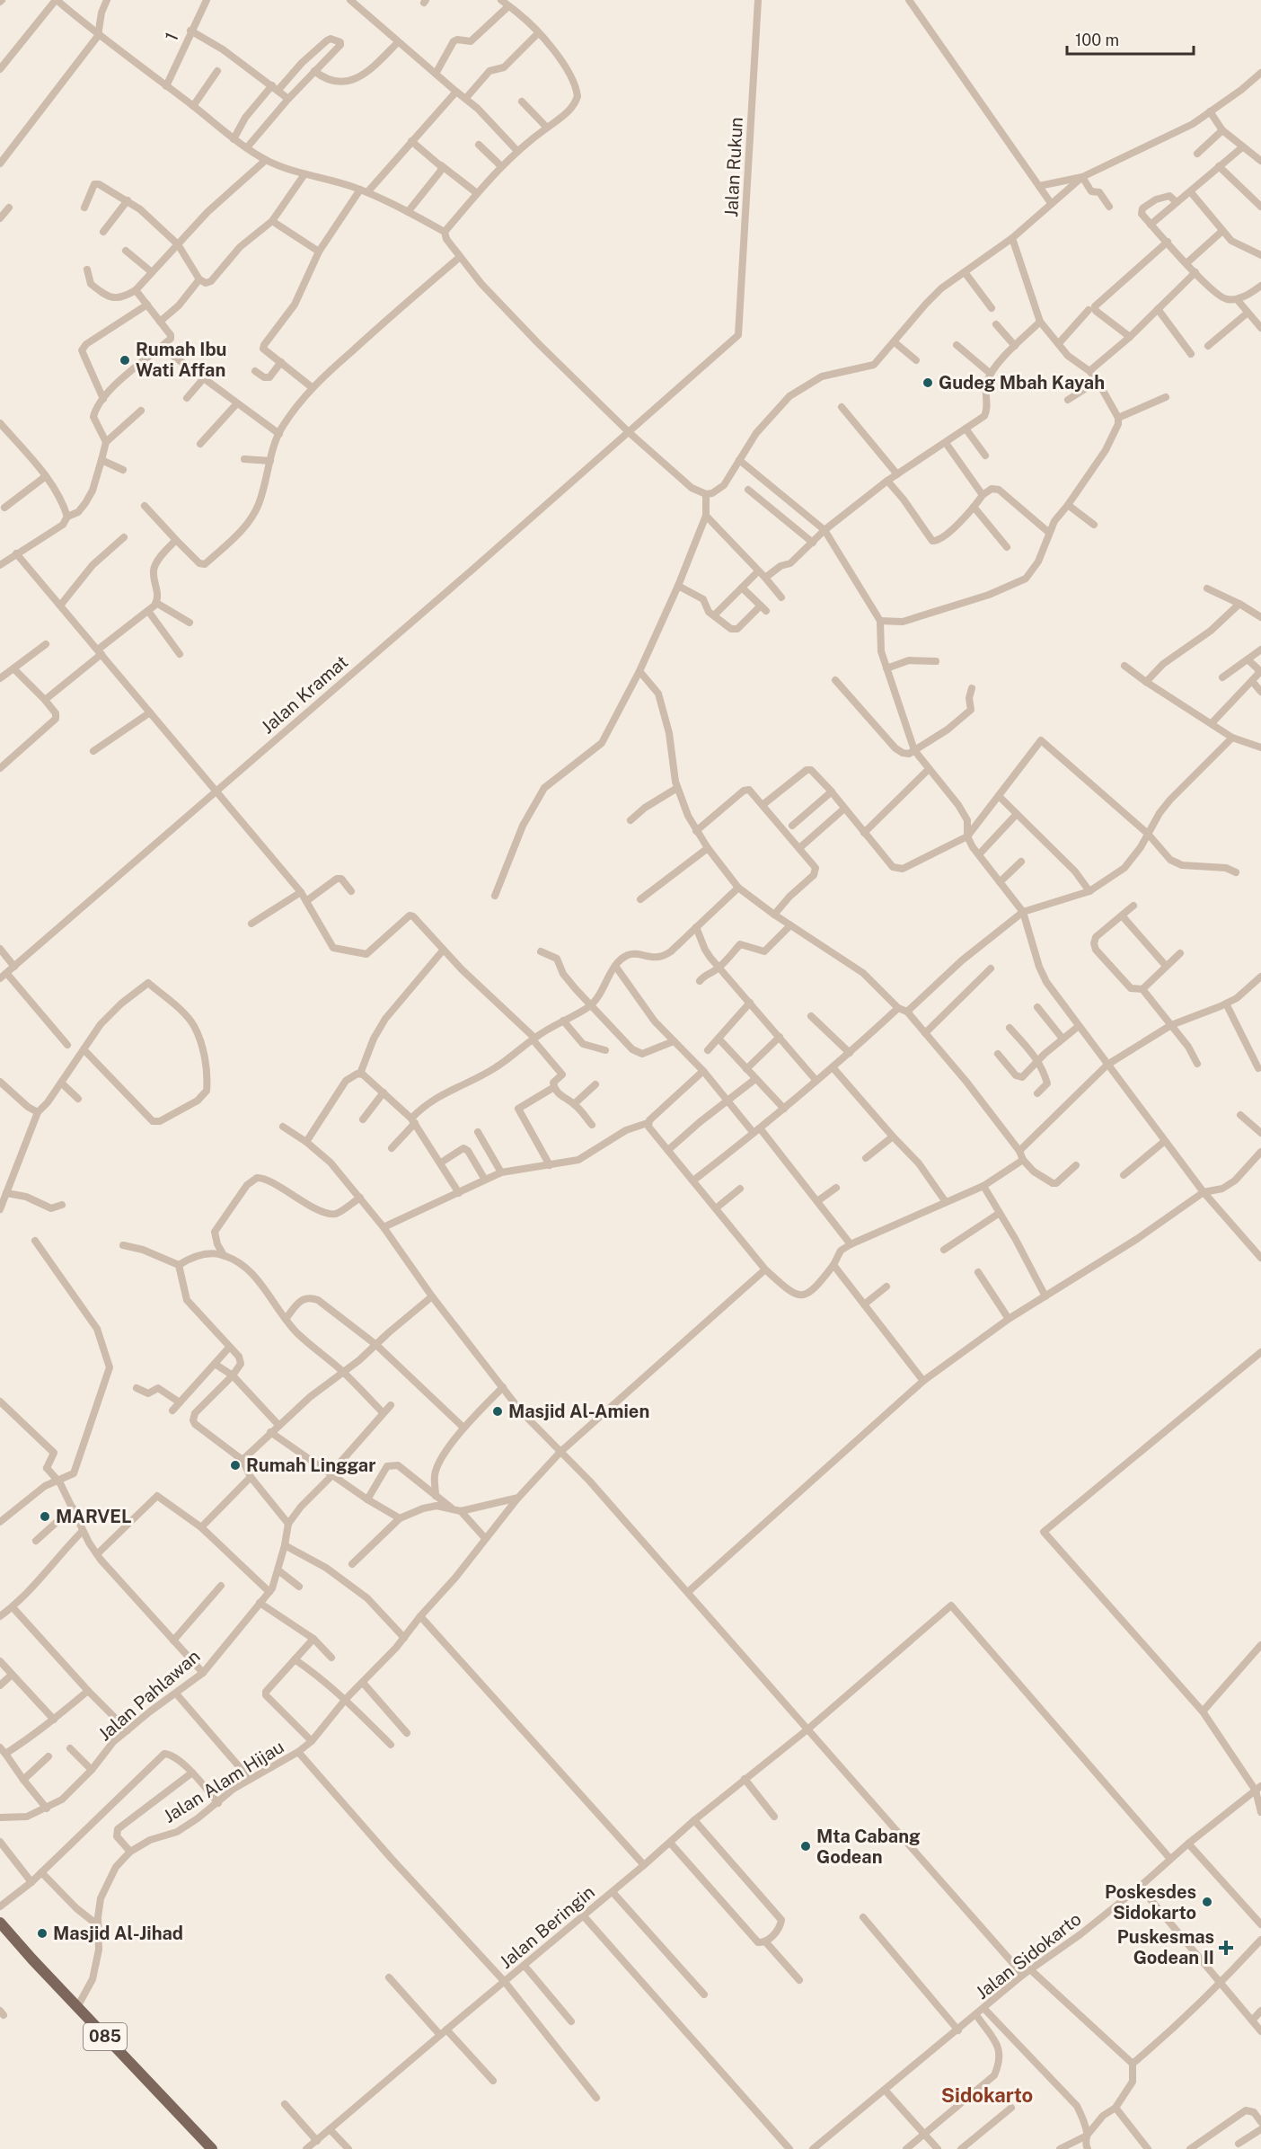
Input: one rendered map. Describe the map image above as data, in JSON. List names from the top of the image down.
{
  "streets": {
    "main road": ["085"],
    "street": [
      "1",
      "Jalan Rukun",
      "Jalan Kramat",
      "Jalan Pahlawan",
      "Jalan Alam Hijau",
      "Jalan Beringin",
      "Jalan Sidokarto"
    ]
  },
  "crossings": [
    ["Jalan Rukun", "Jalan Kramat"],
    ["Jalan Alam Hijau", "085"],
    ["Jalan Beringin", "Jalan Sidokarto"]
  ],
  "districts": ["Sidokarto"],
  "places": {
    "other": [
      "Rumah Ibu Wati Affan",
      "Gudeg Mbah Kayah",
      "Masjid Al-Amien",
      "Rumah Linggar",
      "MARVEL",
      "Mta Cabang Godean",
      "Poskesdes Sidokarto",
      "Masjid Al-Jihad"
    ],
    "health": ["Puskesmas Godean II"]
  },
  "scale_bar": "100 m"
}
